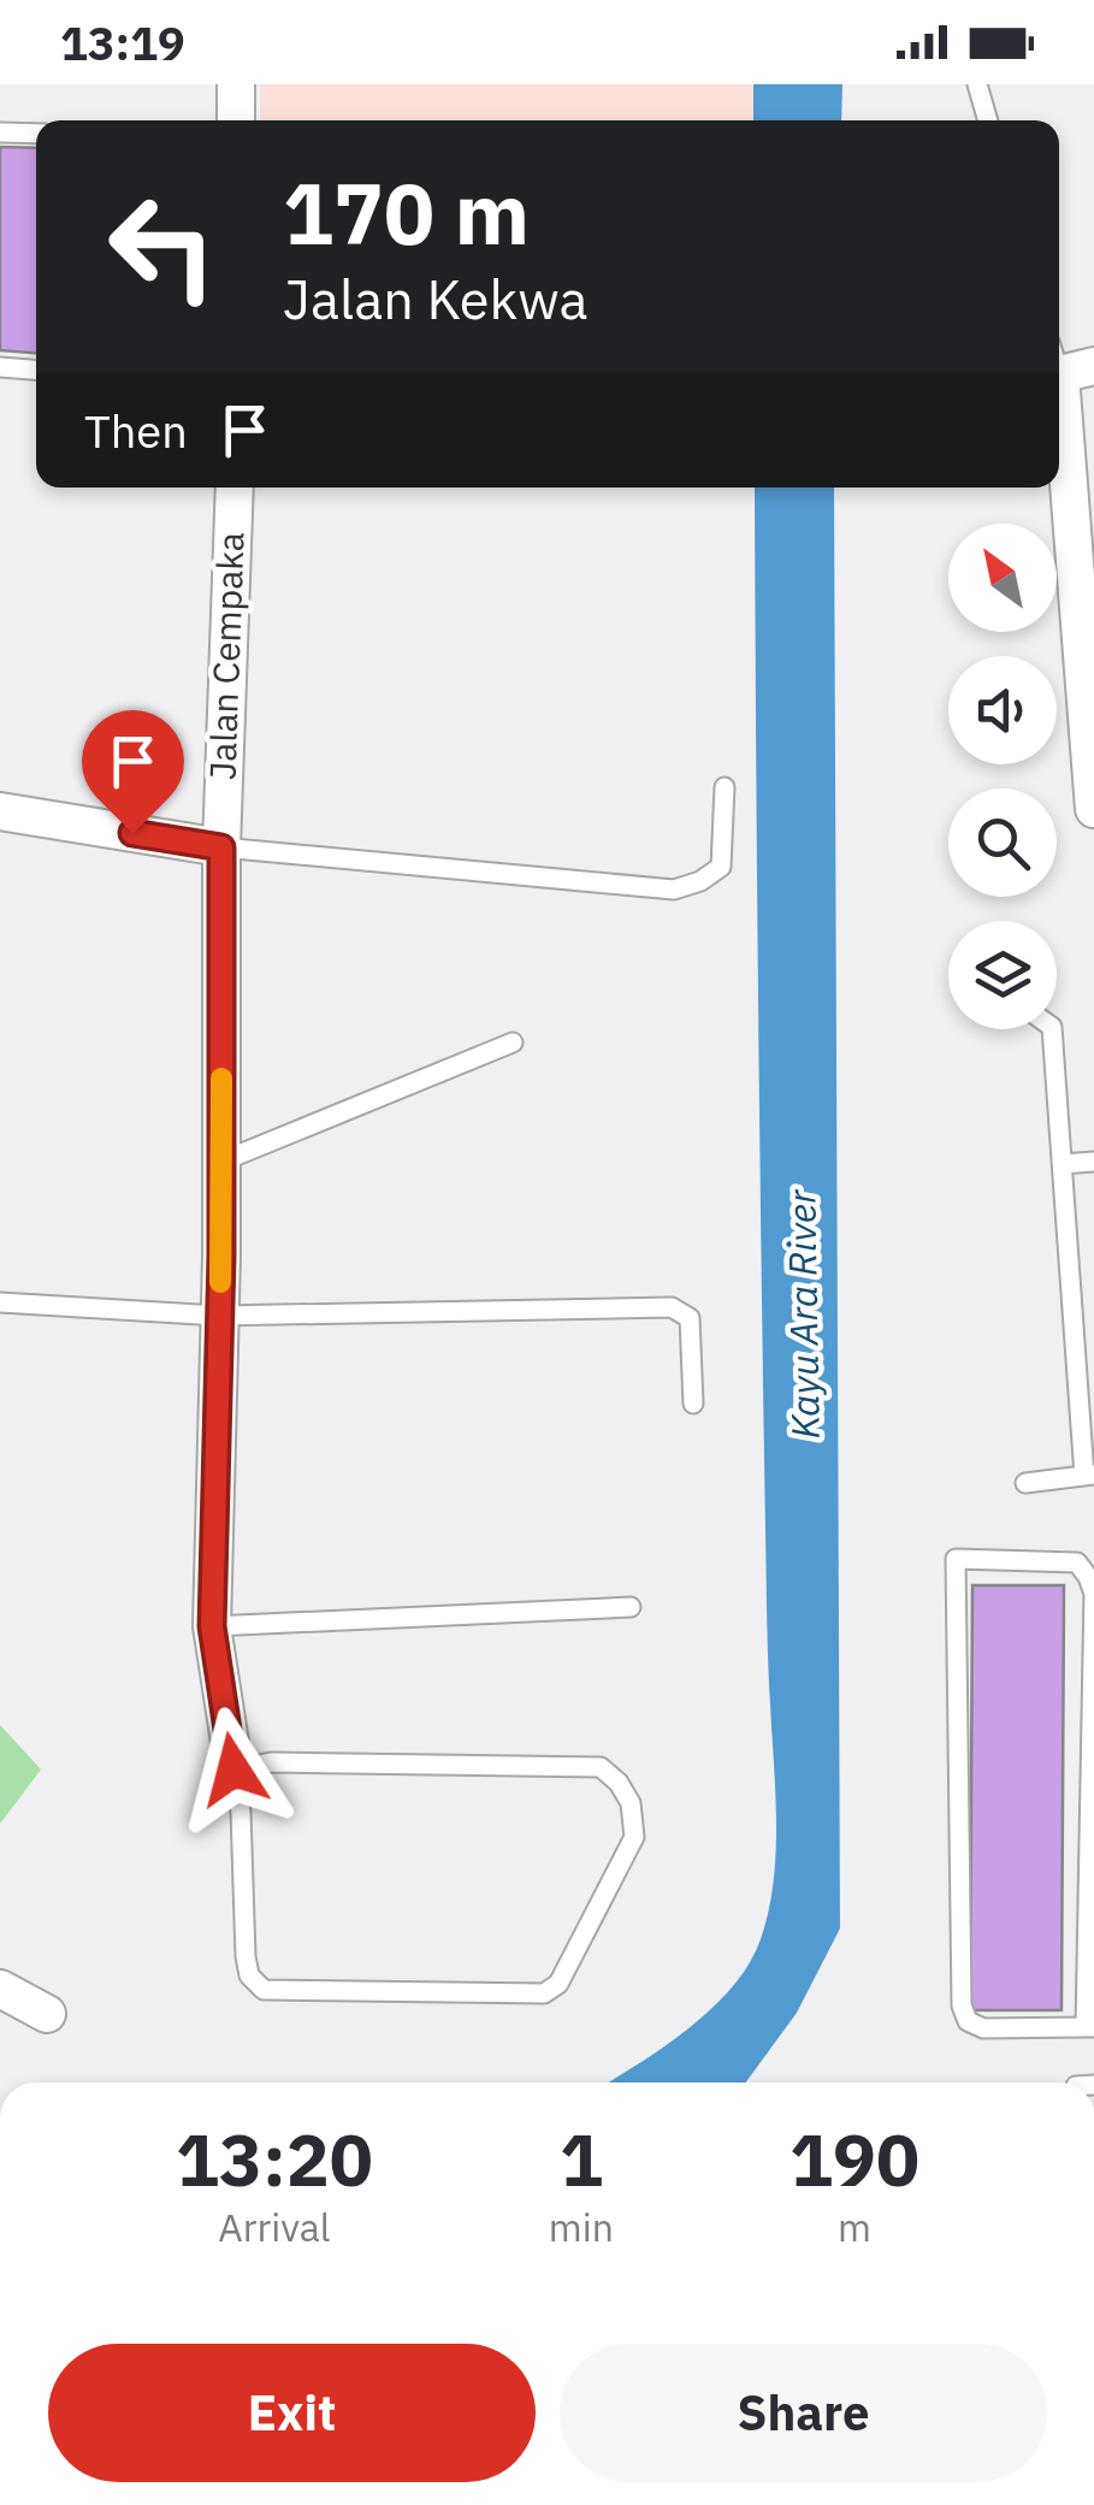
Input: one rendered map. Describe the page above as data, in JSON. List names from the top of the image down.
{
  "streets": {
    "street": ["Jalan Cempaka"]
  },
  "water": ["Kayu Ara River"],
  "north": "top left",
  "page": {
    "status": "13:19",
    "turn": ["170 m", "Jalan Kekwa"],
    "then": "Then",
    "eta": [
      "13:20",
      "Arrival",
      "1",
      "min",
      "190",
      "m"
    ],
    "buttons": ["Exit", "Share"]
  }
}
